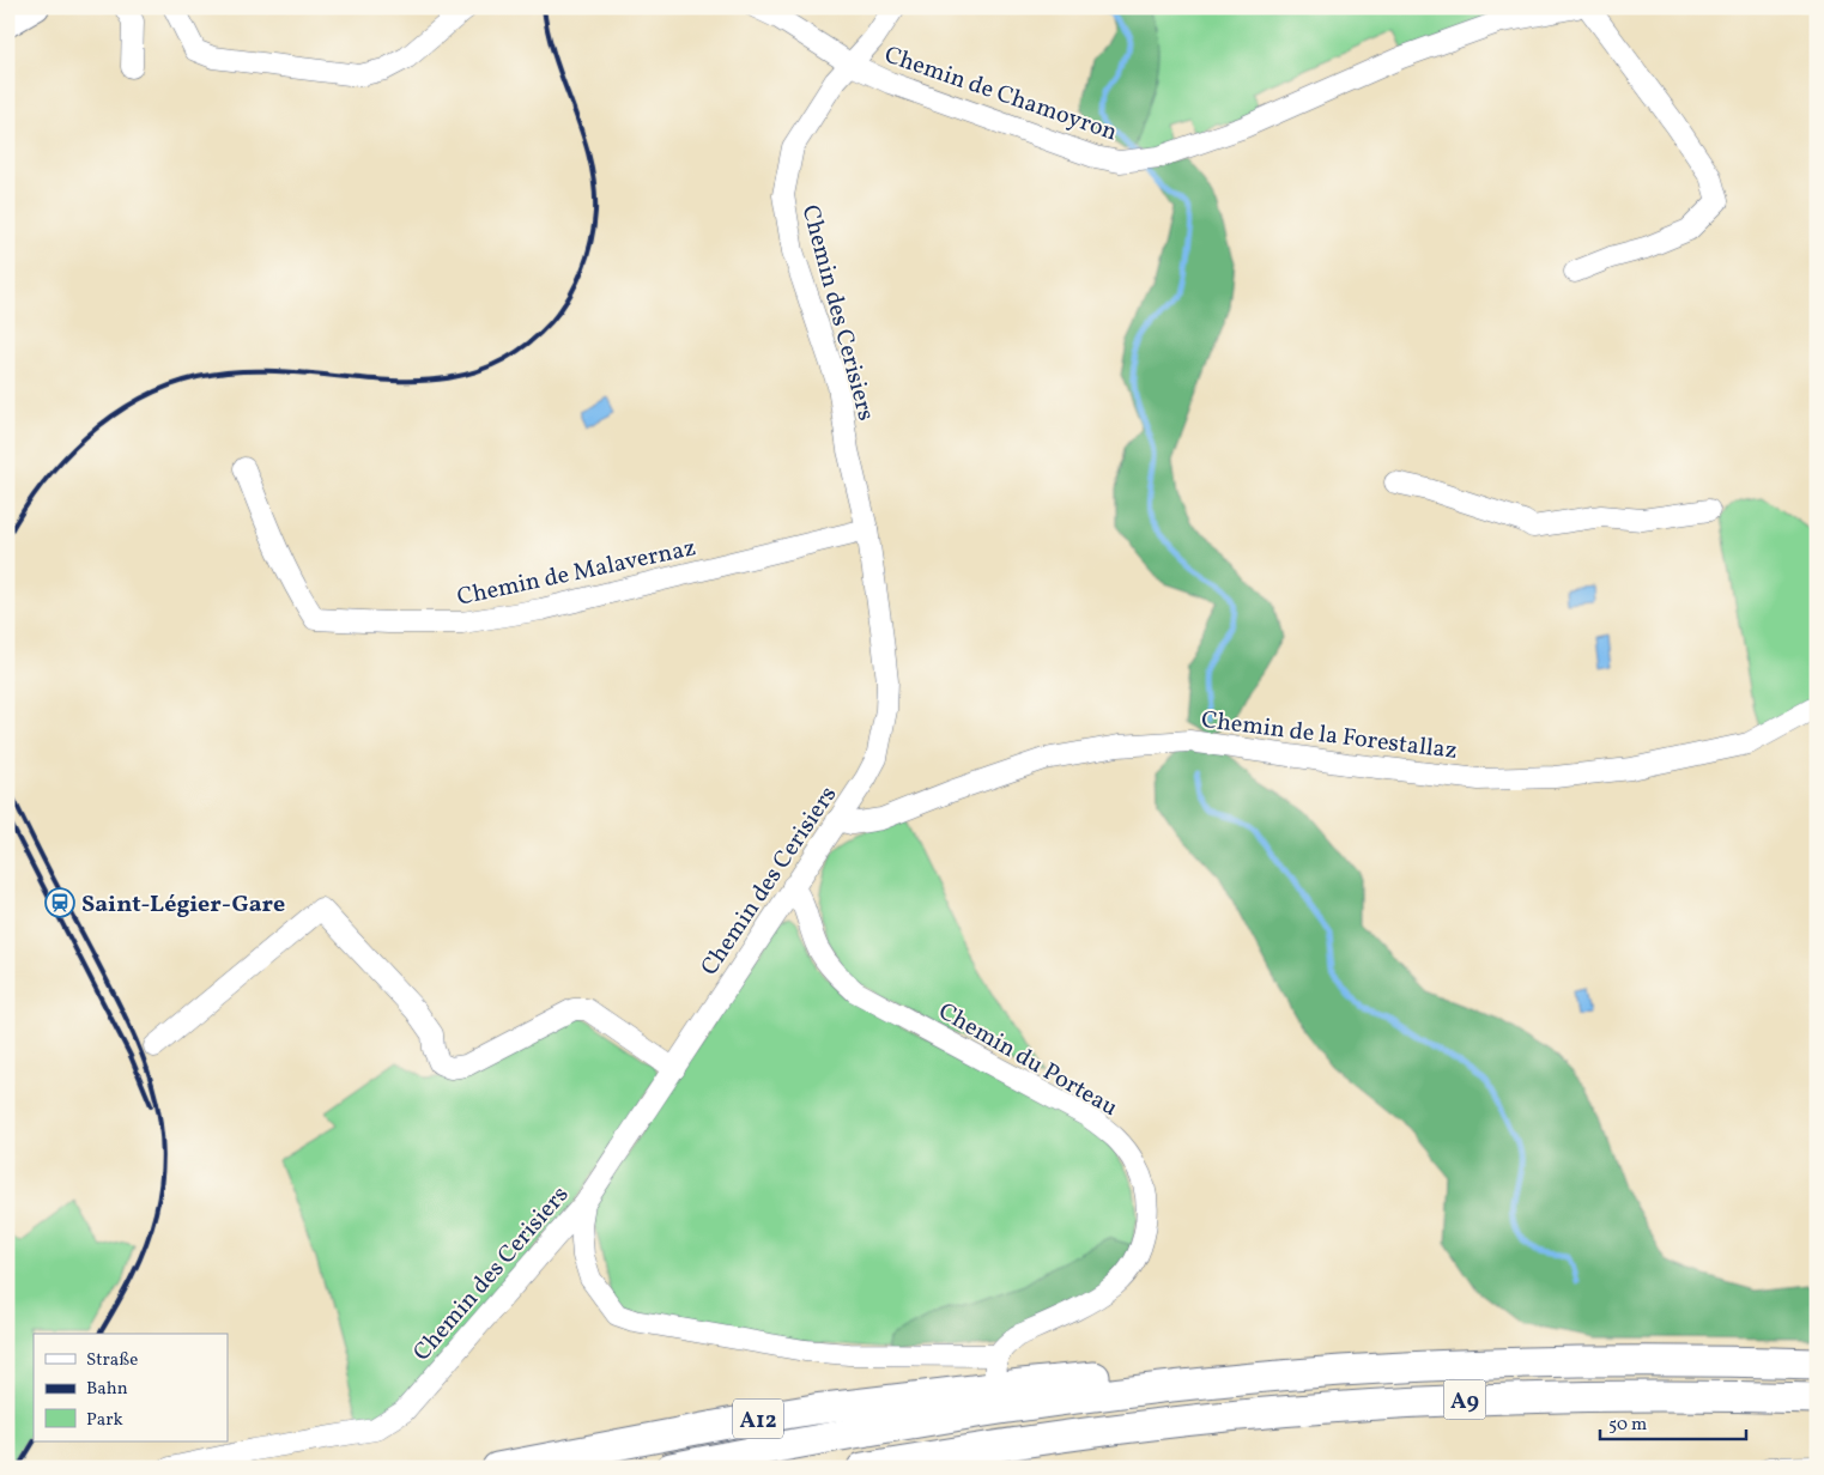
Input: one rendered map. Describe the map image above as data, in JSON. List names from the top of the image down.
{
  "streets": {
    "highway": ["A9", "A12"],
    "street": [
      "Chemin de Chamoyron",
      "Chemin des Cerisiers",
      "Chemin de Malavernaz",
      "Chemin de la Forestallaz",
      "Chemin du Porteau"
    ]
  },
  "crossings": [
    ["Chemin de Chamoyron", "Chemin des Cerisiers"],
    ["Chemin des Cerisiers", "Chemin de Malavernaz"],
    ["Chemin des Cerisiers", "Chemin de la Forestallaz"],
    ["Chemin des Cerisiers", "Chemin du Porteau"],
    ["A9", "A12"]
  ],
  "places": {
    "station": ["Saint-Légier-Gare"]
  },
  "legend": ["Straße", "Bahn", "Park"],
  "scale_bar": "50 m"
}
